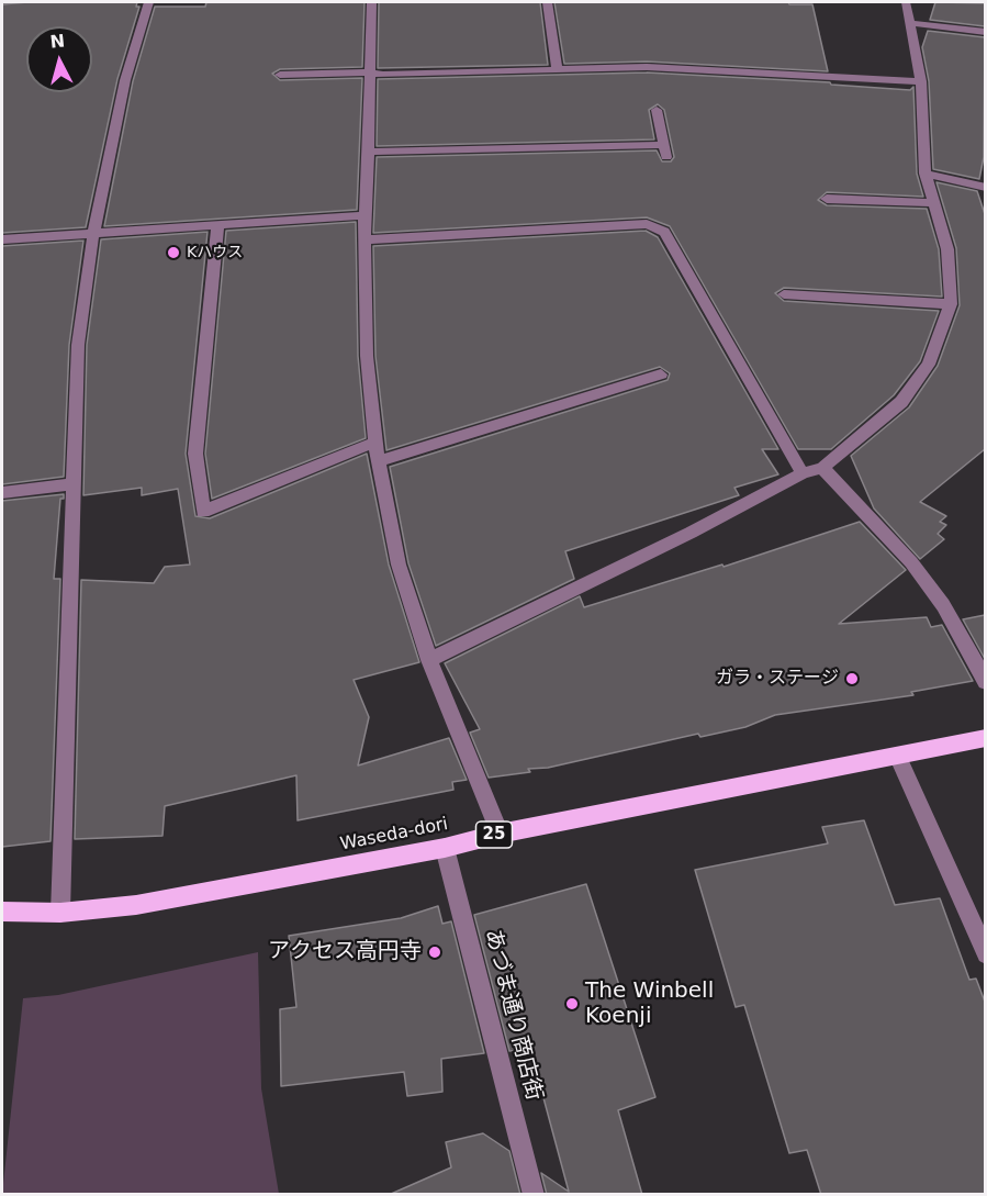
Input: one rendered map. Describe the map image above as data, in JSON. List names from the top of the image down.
{
  "streets": {
    "main road": ["Waseda-dori", "25"],
    "street": ["あづま通り商店街"]
  },
  "crossings": [
    ["Waseda-dori", "あづま通り商店街"]
  ],
  "places": [
    "Kハウス",
    "ガラ・ステージ",
    "アクセス高円寺",
    "The Winbell Koenji"
  ],
  "north": "top"
}
